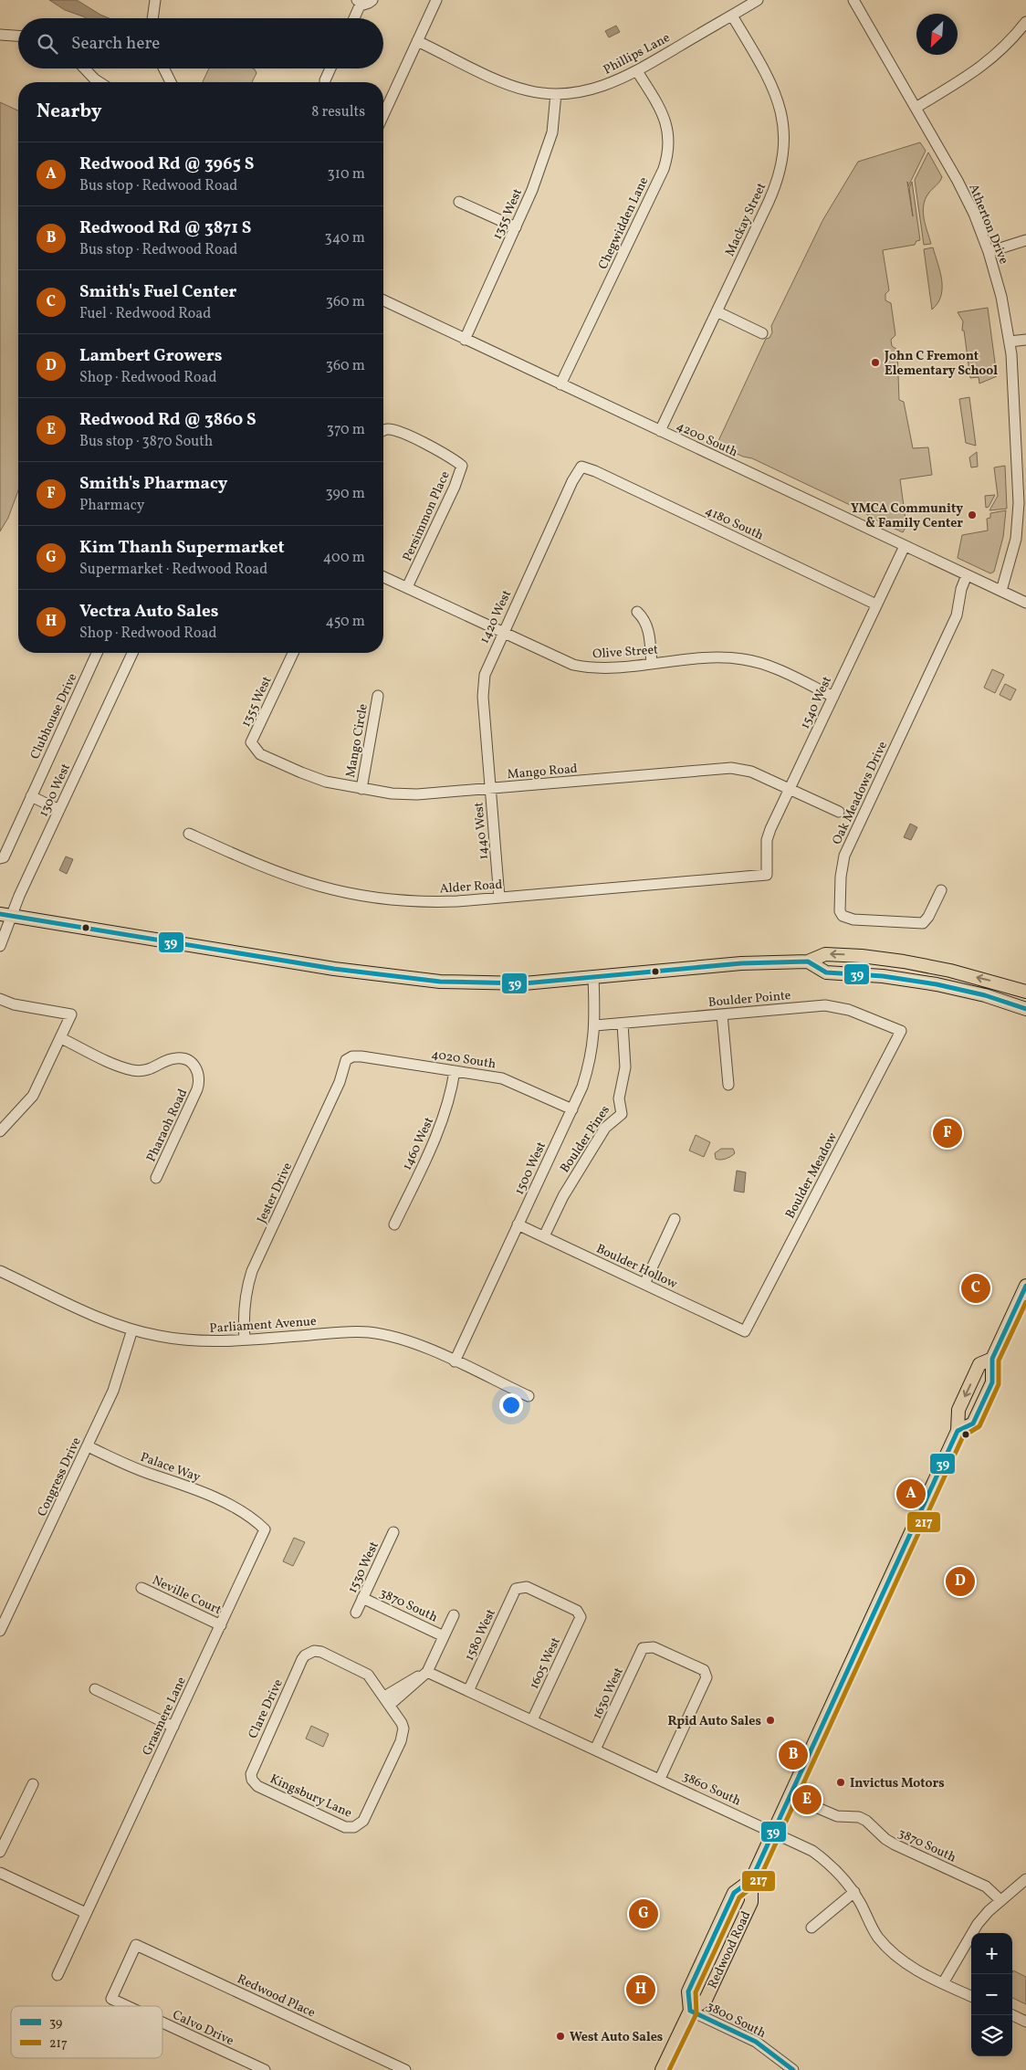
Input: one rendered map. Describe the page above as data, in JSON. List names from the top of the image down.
{
  "streets": {
    "main road": ["Redwood Road"],
    "street": [
      "Phillips Lane",
      "1355 West",
      "Mackay Street",
      "Chegwidden Lane",
      "Atherton Drive",
      "4200 South",
      "Persimmon Place",
      "4180 South",
      "1420 West",
      "Olive Street",
      "1540 West",
      "Clubhouse Drive",
      "Mango Circle",
      "Mango Road",
      "1300 West",
      "Oak Meadows Drive",
      "1440 West",
      "Alder Road",
      "Boulder Pointe",
      "4020 South",
      "Pharaoh Road",
      "Boulder Pines",
      "1460 West",
      "1500 West",
      "Boulder Meadow",
      "Jester Drive",
      "Boulder Hollow",
      "Parliament Avenue",
      "Palace Way",
      "Congress Drive",
      "1530 West",
      "Neville Court",
      "3870 South",
      "1580 West",
      "1605 West",
      "1630 West",
      "Clare Drive",
      "Grasmere Lane",
      "3860 South",
      "Kingsbury Lane",
      "Redwood Place",
      "3800 South",
      "Calvo Drive"
    ]
  },
  "crossings": [
    ["Phillips Lane", "1355 West"],
    ["Phillips Lane", "Mackay Street"],
    ["Phillips Lane", "Chegwidden Lane"],
    ["1355 West", "4200 South"],
    ["1355 West", "Mango Road"],
    ["Mackay Street", "4200 South"],
    ["Chegwidden Lane", "4200 South"],
    ["Atherton Drive", "4200 South"],
    ["4200 South", "1540 West"],
    ["4200 South", "Oak Meadows Drive"],
    ["Persimmon Place", "Olive Street"],
    ["4180 South", "1420 West"],
    ["4180 South", "1540 West"],
    ["1420 West", "Olive Street"],
    ["1420 West", "Mango Road"],
    ["1420 West", "1440 West"],
    ["Olive Street", "1540 West"],
    ["1540 West", "Mango Road"],
    ["1540 West", "Alder Road"],
    ["Mango Circle", "Mango Road"],
    ["Mango Road", "1440 West"],
    ["1440 West", "Alder Road"],
    ["Boulder Pointe", "Boulder Pines"],
    ["Boulder Pointe", "1500 West"],
    ["Boulder Pointe", "Boulder Meadow"],
    ["4020 South", "1460 West"],
    ["4020 South", "1500 West"],
    ["4020 South", "Jester Drive"],
    ["Boulder Pines", "Boulder Hollow"],
    ["1500 West", "Boulder Hollow"],
    ["1500 West", "Parliament Avenue"],
    ["Boulder Meadow", "Boulder Hollow"],
    ["Jester Drive", "Parliament Avenue"],
    ["Parliament Avenue", "Congress Drive"],
    ["Palace Way", "Congress Drive"],
    ["Palace Way", "Grasmere Lane"],
    ["1530 West", "3870 South"],
    ["Neville Court", "Grasmere Lane"],
    ["1580 West", "1605 West"],
    ["1580 West", "3860 South"],
    ["1605 West", "3860 South"],
    ["1630 West", "3860 South"],
    ["Clare Drive", "Kingsbury Lane"],
    ["3860 South", "Redwood Road"],
    ["Redwood Road", "3800 South"],
    ["Redwood Place", "Calvo Drive"]
  ],
  "places": [
    "John C Fremont Elementary School",
    "YMCA Community & Family Center",
    "Rpid Auto Sales",
    "Invictus Motors",
    "West Auto Sales"
  ],
  "lines": ["transit line 39", "transit line 217"],
  "legend": ["39", "217"],
  "north": "bottom left",
  "page": {
    "search": "Search here",
    "heading": ["Nearby", "8 results"],
    "list": [
      {
        "mark": "A",
        "name": "Redwood Rd @ 3965 S",
        "note": "Bus stop · Redwood Road",
        "value": "310 m"
      },
      {
        "mark": "B",
        "name": "Redwood Rd @ 3871 S",
        "note": "Bus stop · Redwood Road",
        "value": "340 m"
      },
      {
        "mark": "C",
        "name": "Smith's Fuel Center",
        "note": "Fuel · Redwood Road",
        "value": "360 m"
      },
      {
        "mark": "D",
        "name": "Lambert Growers",
        "note": "Shop · Redwood Road",
        "value": "360 m"
      },
      {
        "mark": "E",
        "name": "Redwood Rd @ 3860 S",
        "note": "Bus stop · 3870 South",
        "value": "370 m"
      },
      {
        "mark": "F",
        "name": "Smith's Pharmacy",
        "note": "Pharmacy",
        "value": "390 m"
      },
      {
        "mark": "G",
        "name": "Kim Thanh Supermarket",
        "note": "Supermarket · Redwood Road",
        "value": "400 m"
      },
      {
        "mark": "H",
        "name": "Vectra Auto Sales",
        "note": "Shop · Redwood Road",
        "value": "450 m"
      }
    ],
    "pins": [
      "F",
      "C",
      "A",
      "D",
      "B",
      "E",
      "G",
      "H"
    ],
    "map_buttons": ["+", "−"]
  }
}
